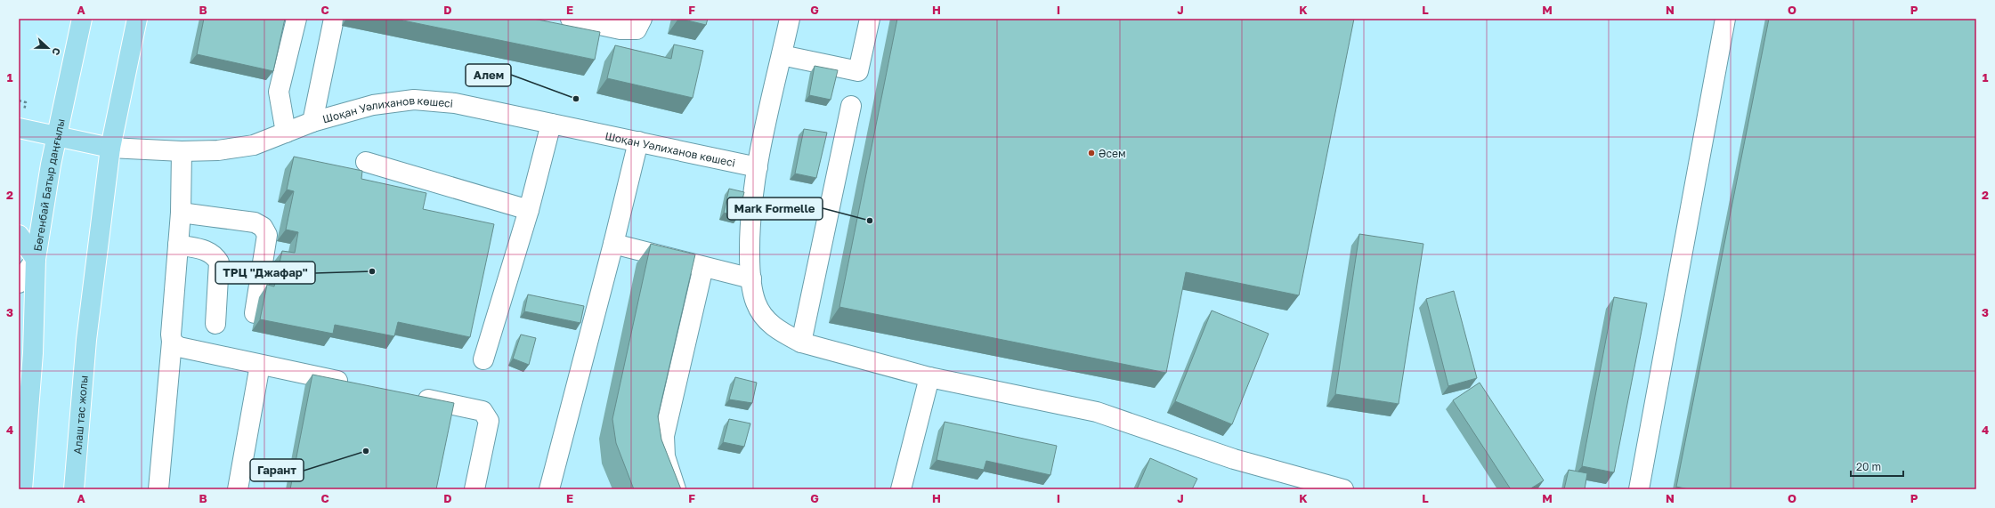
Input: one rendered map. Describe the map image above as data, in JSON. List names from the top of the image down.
{
  "streets": {
    "main road": ["Шоқан Уәлиханов көшесі", "Бөгенбай Батыр даңғылы", "Алаш тас жолы"]
  },
  "crossings": [
    ["Шоқан Уәлиханов көшесі", "Бөгенбай Батыр даңғылы"],
    ["Шоқан Уәлиханов көшесі", "Алаш тас жолы"]
  ],
  "places": [
    "Алем",
    "Әсем",
    "Mark Formelle",
    "ТРЦ \"Джафар\"",
    "Гарант"
  ],
  "scale_bar": "20 m",
  "north": "right",
  "grid": {
    "columns": [
      "A",
      "B",
      "C",
      "D",
      "E",
      "F",
      "G",
      "H",
      "I",
      "J",
      "K",
      "L",
      "M",
      "N",
      "O",
      "P"
    ],
    "rows": [
      "1",
      "2",
      "3",
      "4"
    ]
  }
}
